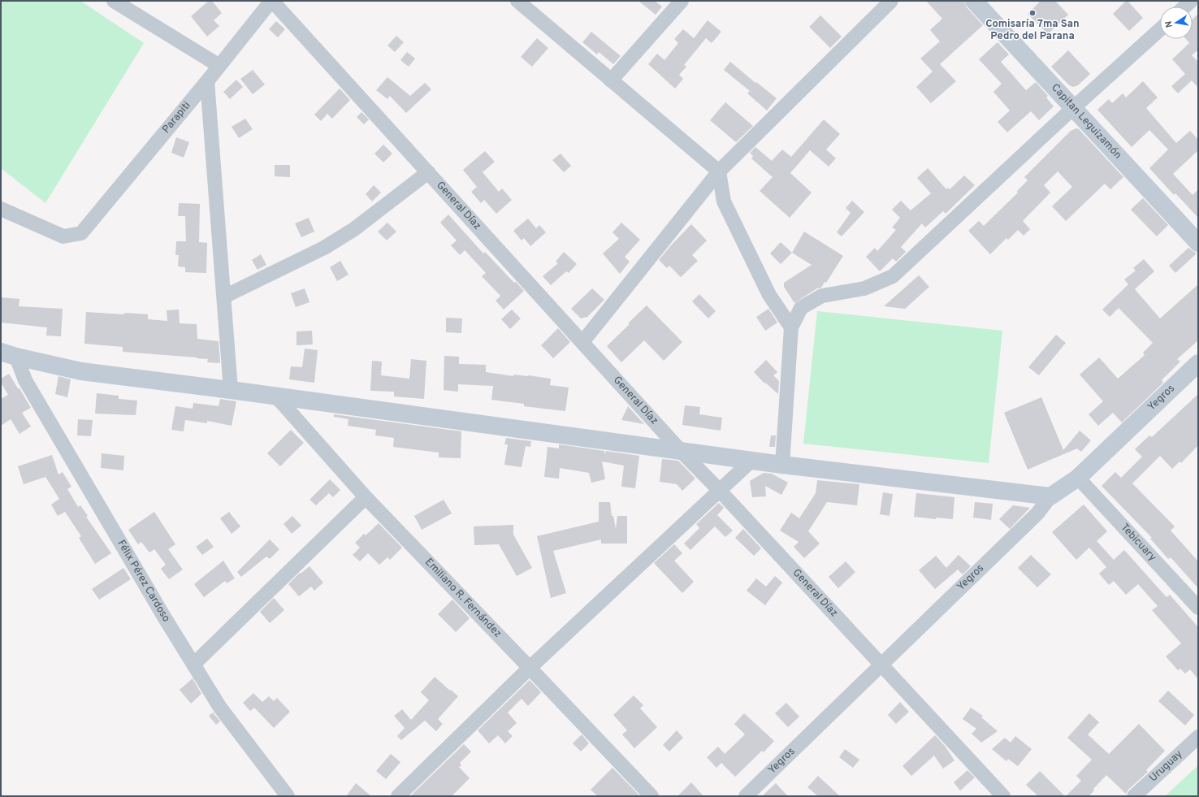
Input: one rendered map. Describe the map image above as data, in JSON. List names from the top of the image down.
{
  "streets": {
    "street": [
      "Parapiti",
      "Capitan Leguizamón",
      "General Díaz",
      "Yegros",
      "Tebicuary",
      "Félix Pérez Cardoso",
      "Emiliano R. Fernández",
      "Uruguay"
    ]
  },
  "crossings": [
    ["Parapiti", "General Díaz"],
    ["General Díaz", "Yegros"],
    ["Yegros", "Tebicuary"]
  ],
  "places": ["Comisaría 7ma San Pedro del Parana"],
  "north": "left"
}
